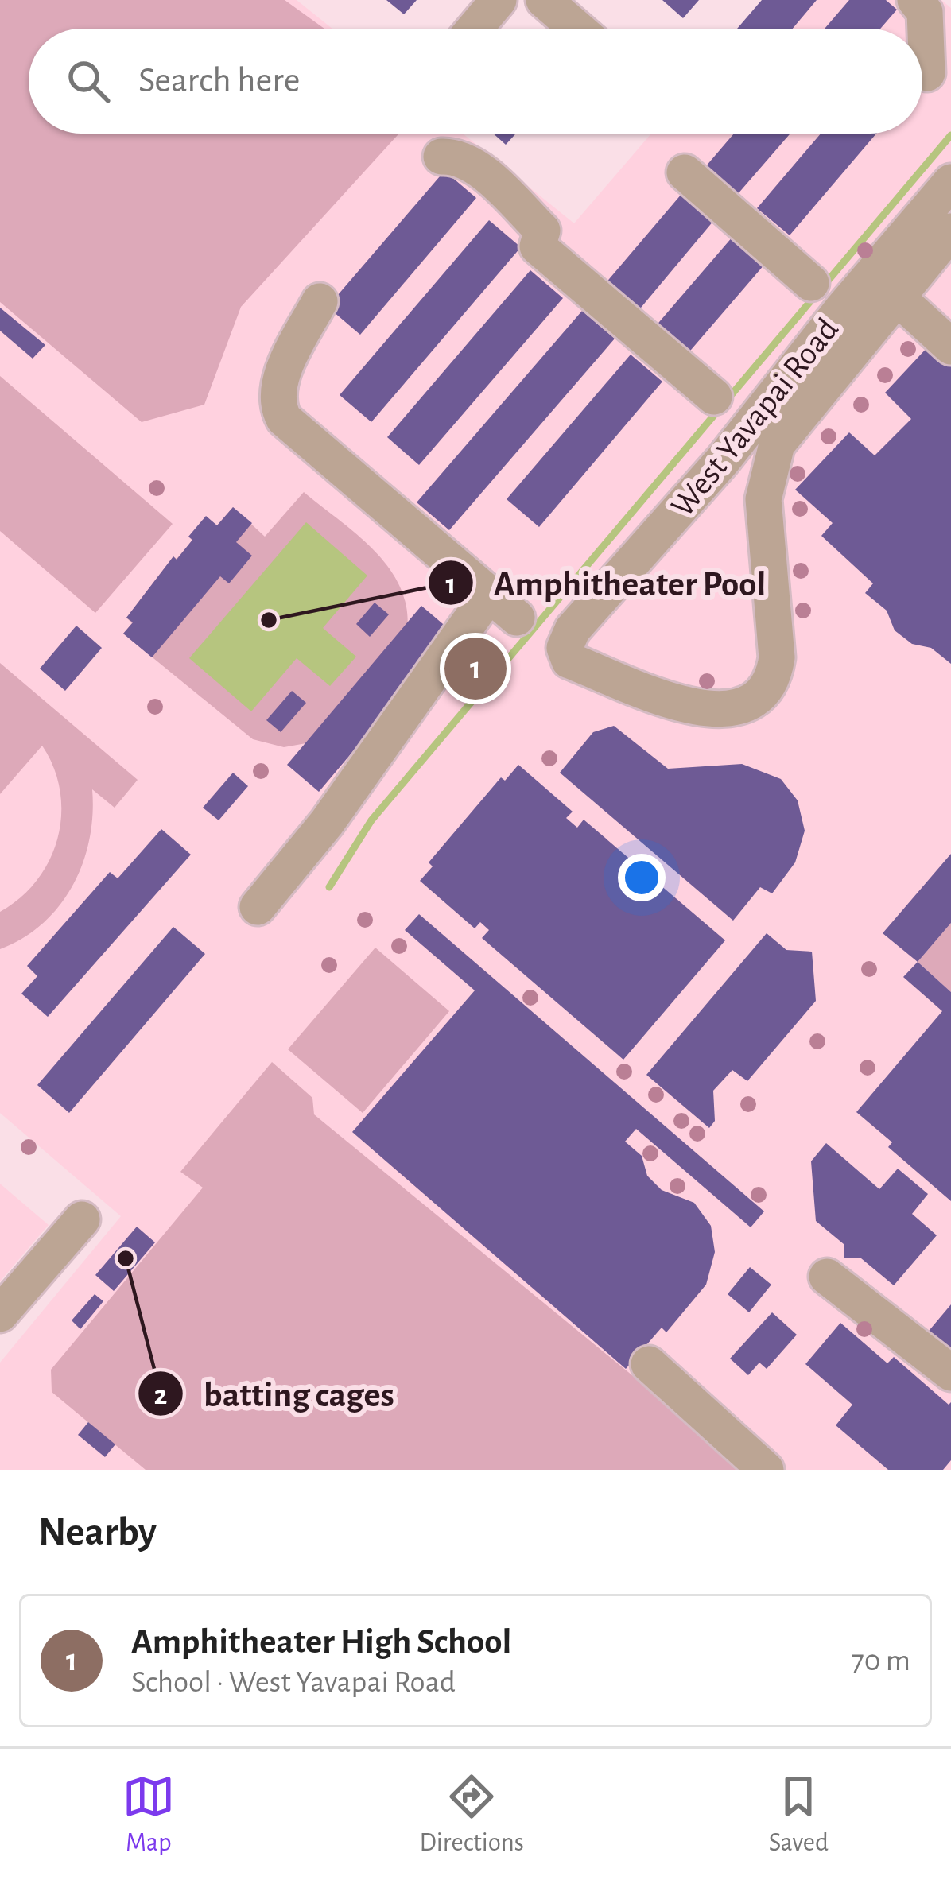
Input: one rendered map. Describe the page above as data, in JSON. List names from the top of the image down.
{
  "streets": {
    "street": ["West Yavapai Road"]
  },
  "places": ["Amphitheater Pool", "batting cages"],
  "page": {
    "search": "Search here",
    "pins": "1",
    "heading": "Nearby",
    "list": [
      {
        "mark": "1",
        "name": "Amphitheater High School",
        "note": "School · West Yavapai Road",
        "value": "70 m"
      }
    ],
    "nav": ["Map", "Directions", "Saved"]
  }
}
